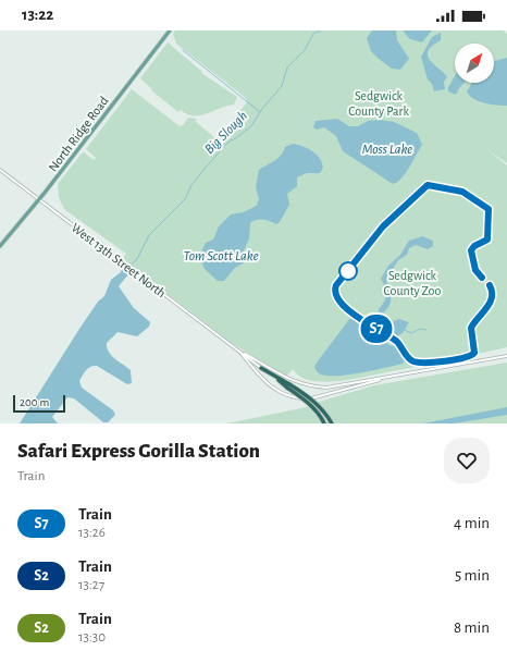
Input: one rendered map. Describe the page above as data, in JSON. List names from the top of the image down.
{
  "streets": {
    "main road": ["North Ridge Road"],
    "street": ["West 13th Street North"]
  },
  "crossings": [
    ["North Ridge Road", "West 13th Street North"]
  ],
  "water": ["Big Slough", "Moss Lake", "Tom Scott Lake"],
  "parks": ["Sedgwick County Park", "Sedgwick County Zoo"],
  "scale_bar": "200 m",
  "north": "top right",
  "page": {
    "status": "13:22",
    "on_map": "S7",
    "scale": "200 m",
    "heading": ["Safari Express Gorilla Station", "Train"],
    "list": [
      {
        "mark": "S7",
        "name": "Train",
        "note": "13:26",
        "value": "4 min"
      },
      {
        "mark": "S2",
        "name": "Train",
        "note": "13:27",
        "value": "5 min"
      },
      {
        "mark": "S2",
        "name": "Train",
        "note": "13:30",
        "value": "8 min"
      }
    ]
  }
}
